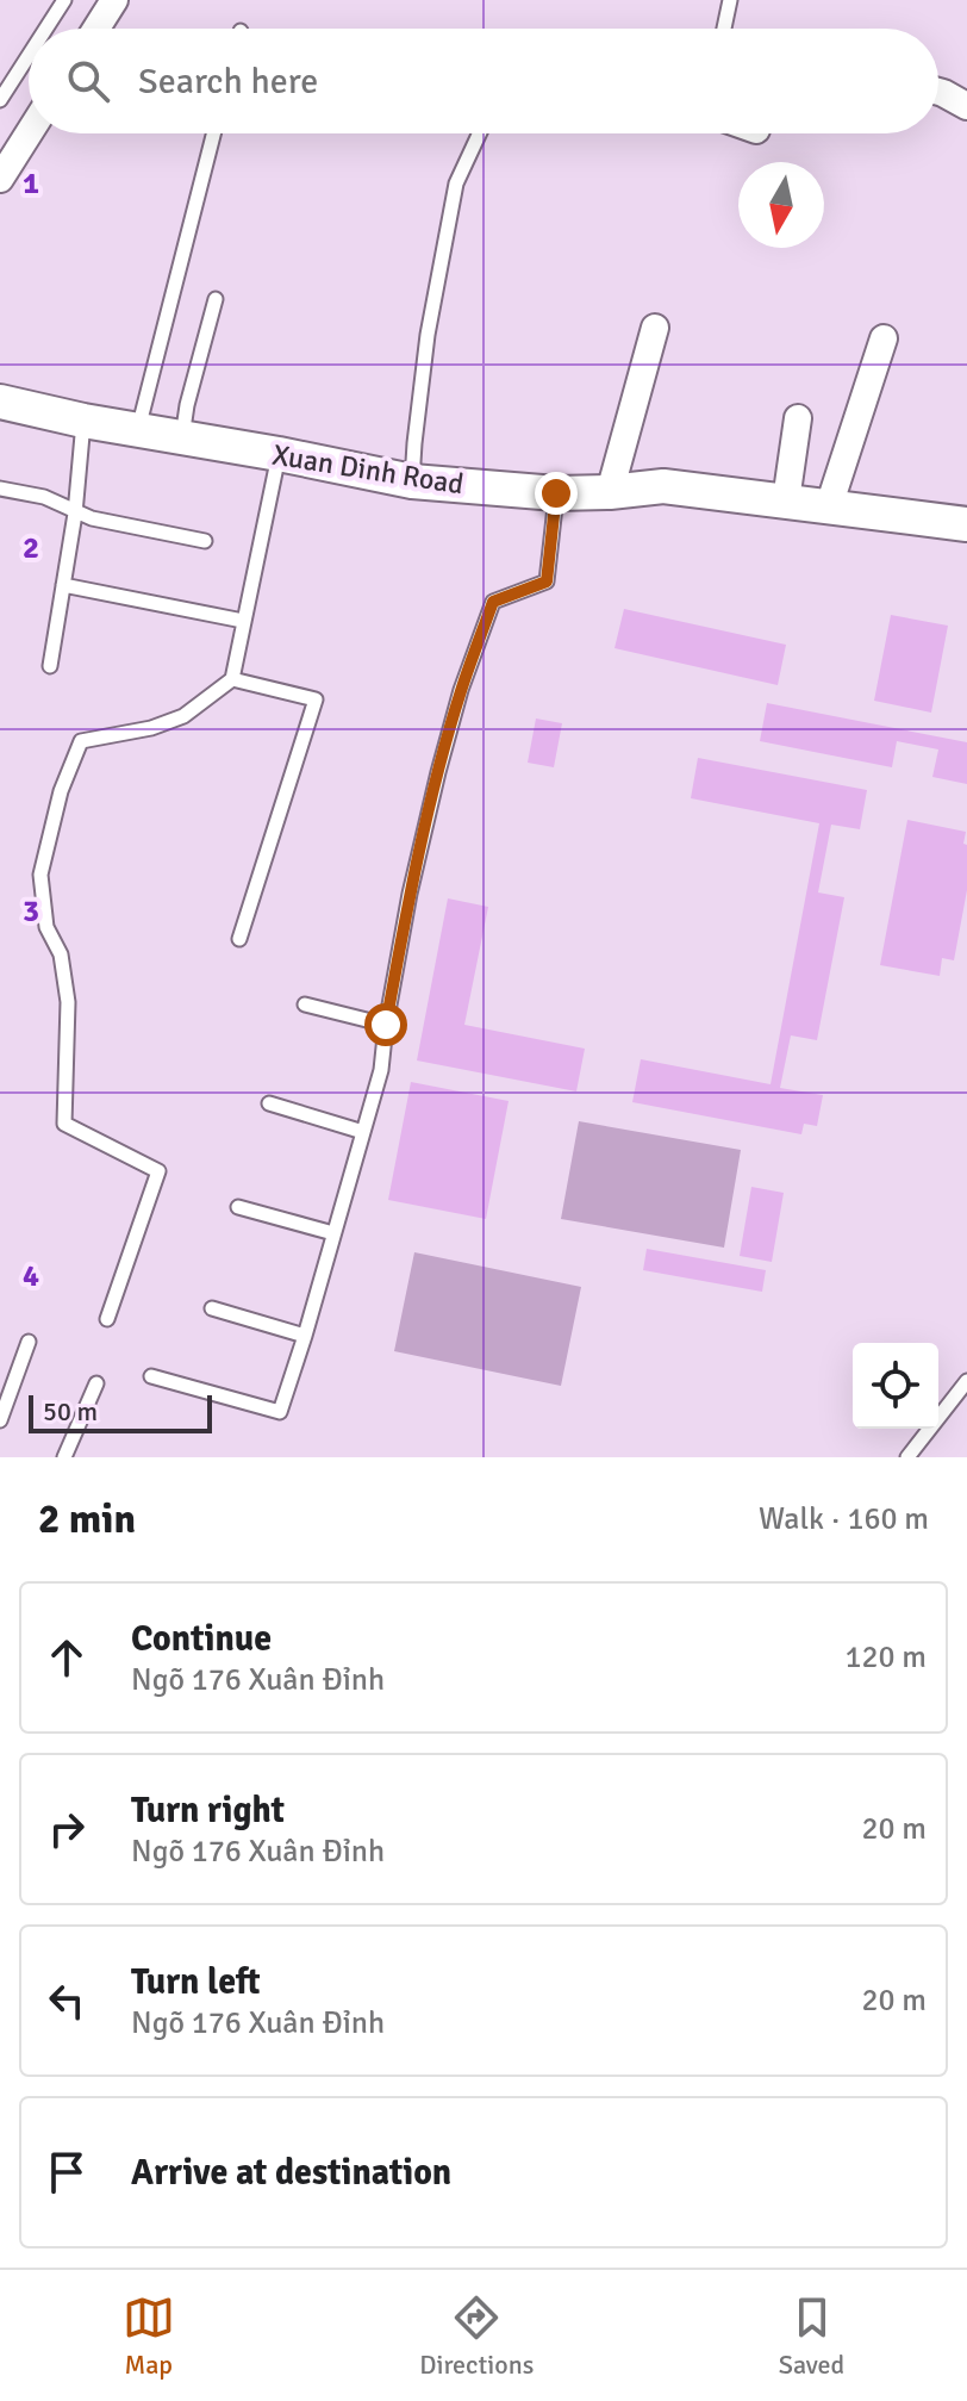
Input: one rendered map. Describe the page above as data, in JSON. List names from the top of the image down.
{
  "streets": {
    "street": ["Xuan Dinh Road"]
  },
  "scale_bar": "50 m",
  "north": "bottom",
  "page": {
    "search": "Search here",
    "scale": "50 m",
    "heading": ["2 min", "Walk · 160 m"],
    "list": [
      ["Continue", "Ngõ 176 Xuân Đỉnh", "120 m"],
      ["Turn right", "Ngõ 176 Xuân Đỉnh", "20 m"],
      ["Turn left", "Ngõ 176 Xuân Đỉnh", "20 m"],
      "Arrive at destination"
    ],
    "nav": ["Map", "Directions", "Saved"]
  },
  "grid": {
    "rows": [
      "1",
      "2",
      "3",
      "4"
    ]
  }
}
